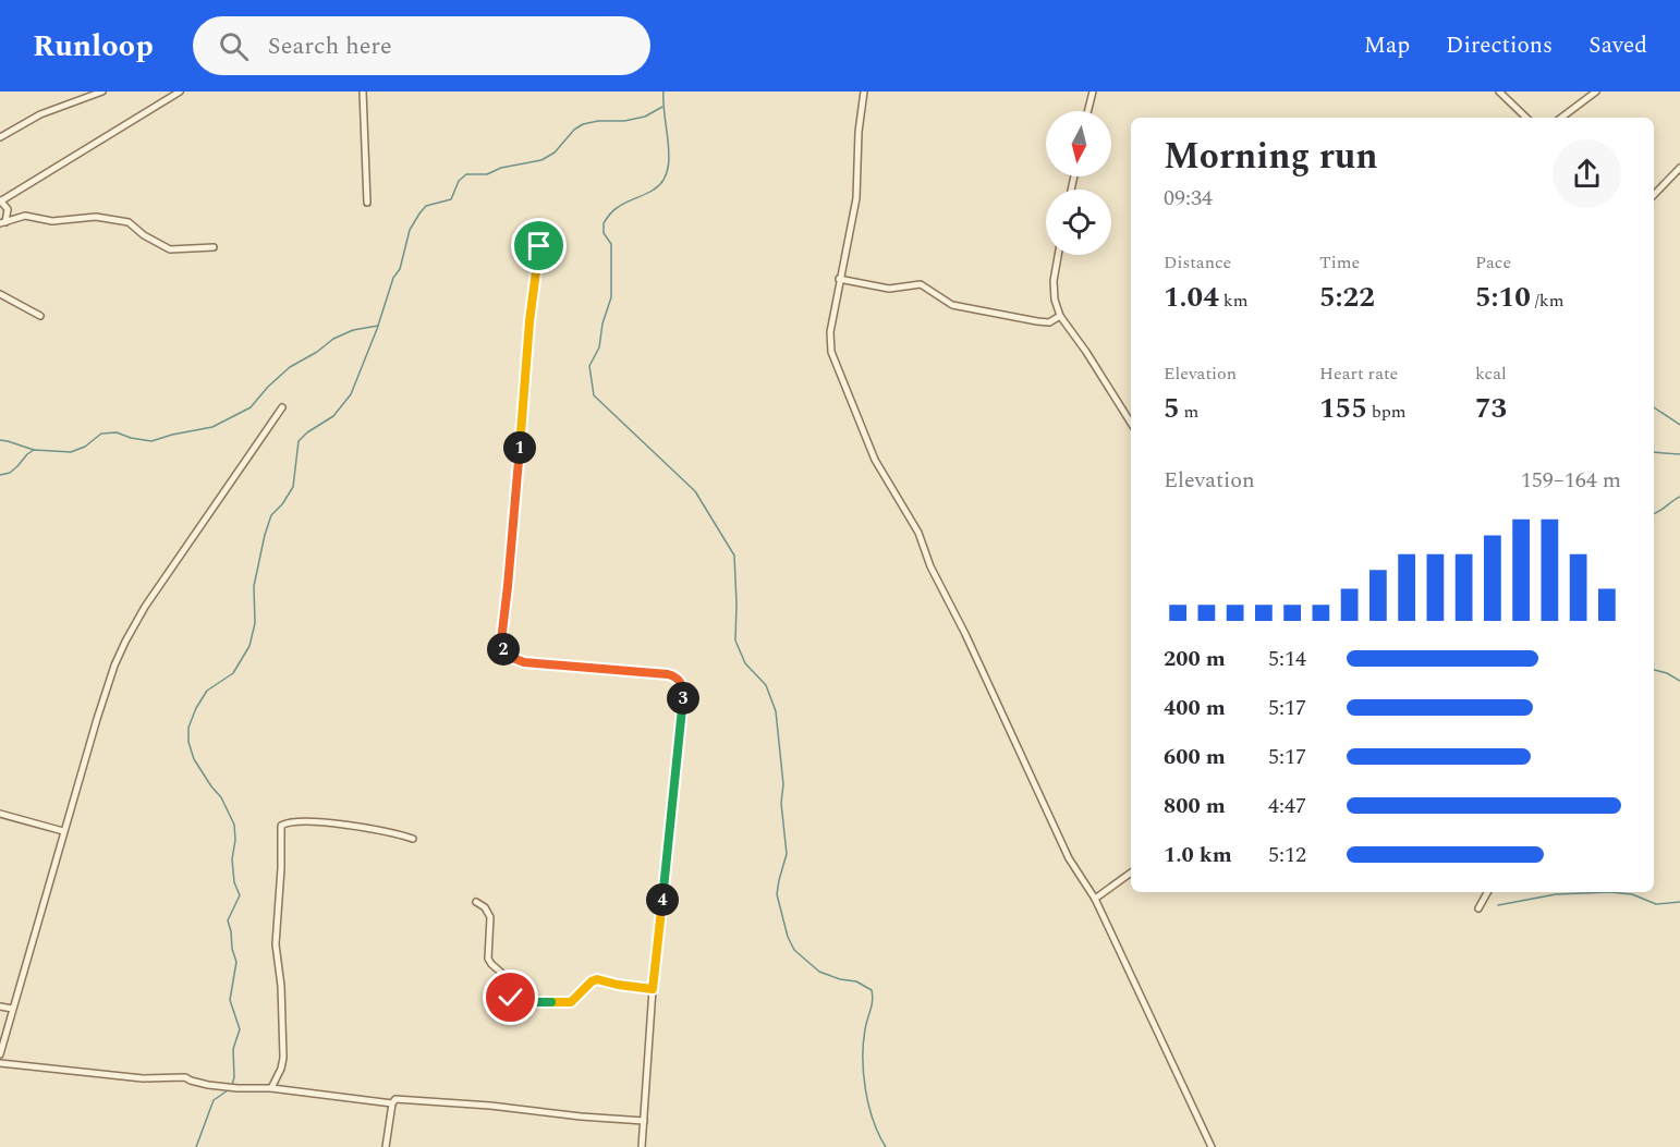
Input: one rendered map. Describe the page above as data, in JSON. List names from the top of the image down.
{
  "north": "bottom",
  "page": {
    "header": "Runloop",
    "search": "Search here",
    "nav": ["Map", "Directions", "Saved"],
    "heading": ["Morning run", "09:34"],
    "stats": [
      ["Distance", "1.04 km"],
      ["Time", "5:22"],
      ["Pace", "5:10 /km"],
      ["Elevation", "5 m"],
      ["Heart rate", "155 bpm"],
      ["kcal", "73"]
    ],
    "pins": [
      "1",
      "2",
      "3",
      "4"
    ],
    "chart": ["Elevation", "159–164 m"],
    "list": [
      {
        "name": "200 m",
        "note": "5:14"
      },
      {
        "name": "400 m",
        "note": "5:17"
      },
      {
        "name": "600 m",
        "note": "5:17"
      },
      {
        "name": "800 m",
        "note": "4:47"
      },
      {
        "name": "1.0 km",
        "note": "5:12"
      }
    ]
  }
}
